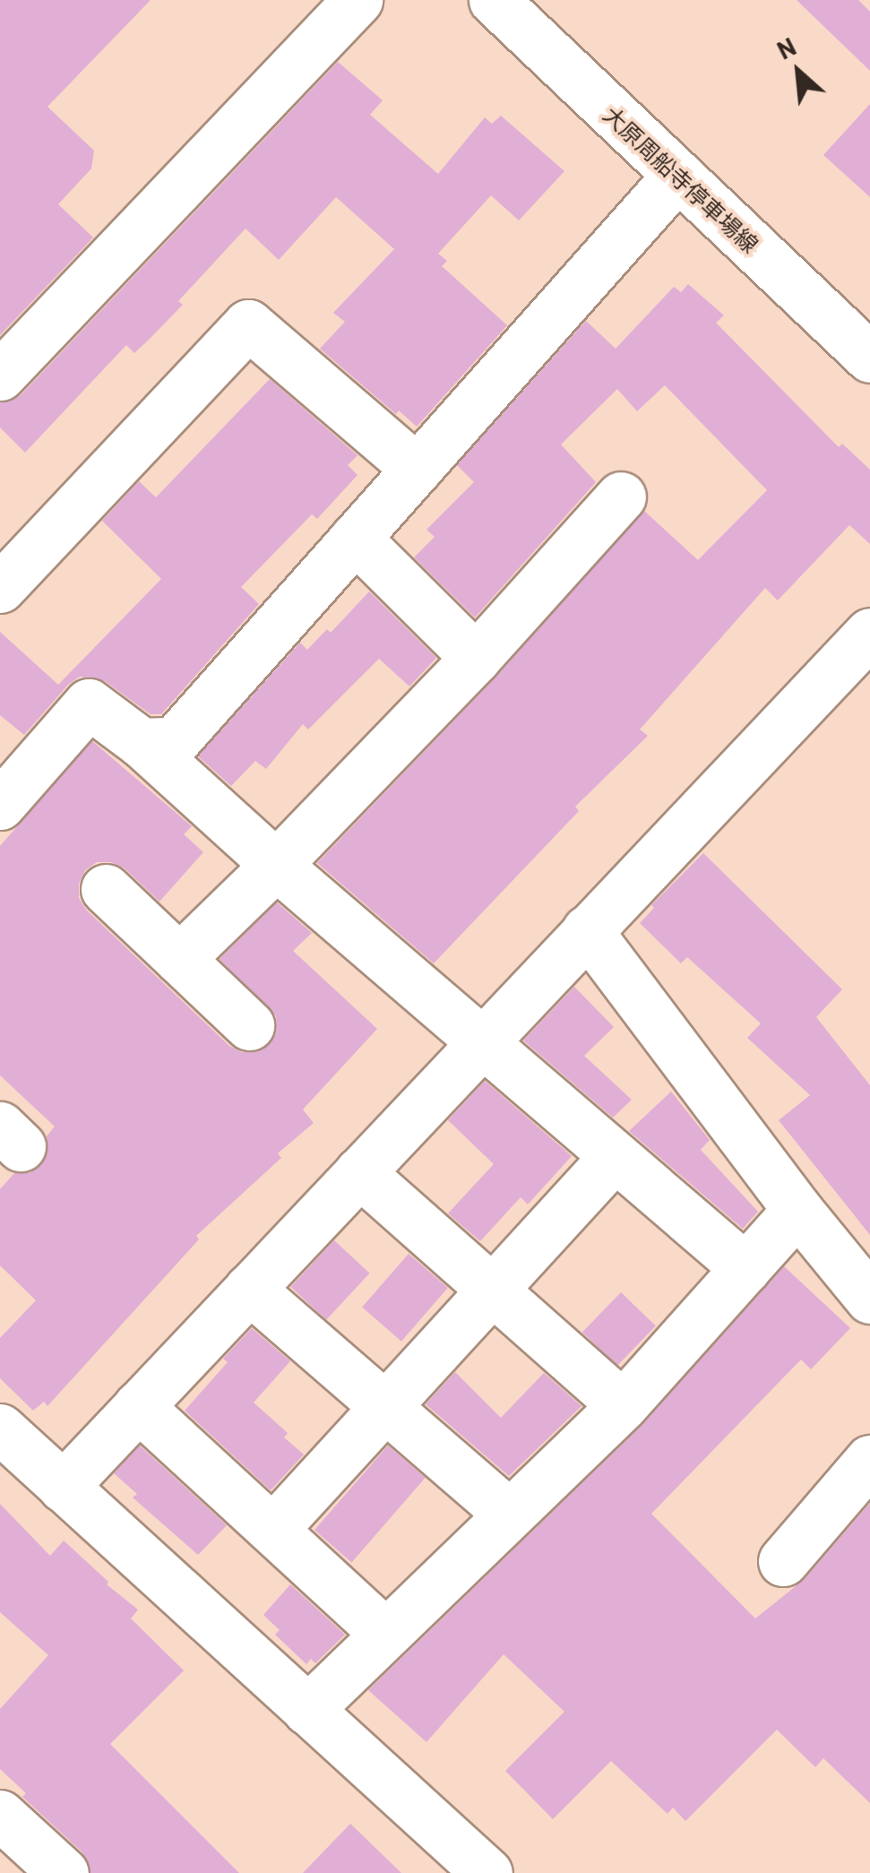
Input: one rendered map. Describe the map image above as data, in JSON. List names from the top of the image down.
{
  "streets": {
    "street": ["大原周船寺停車場線"]
  },
  "north": "top left"
}
